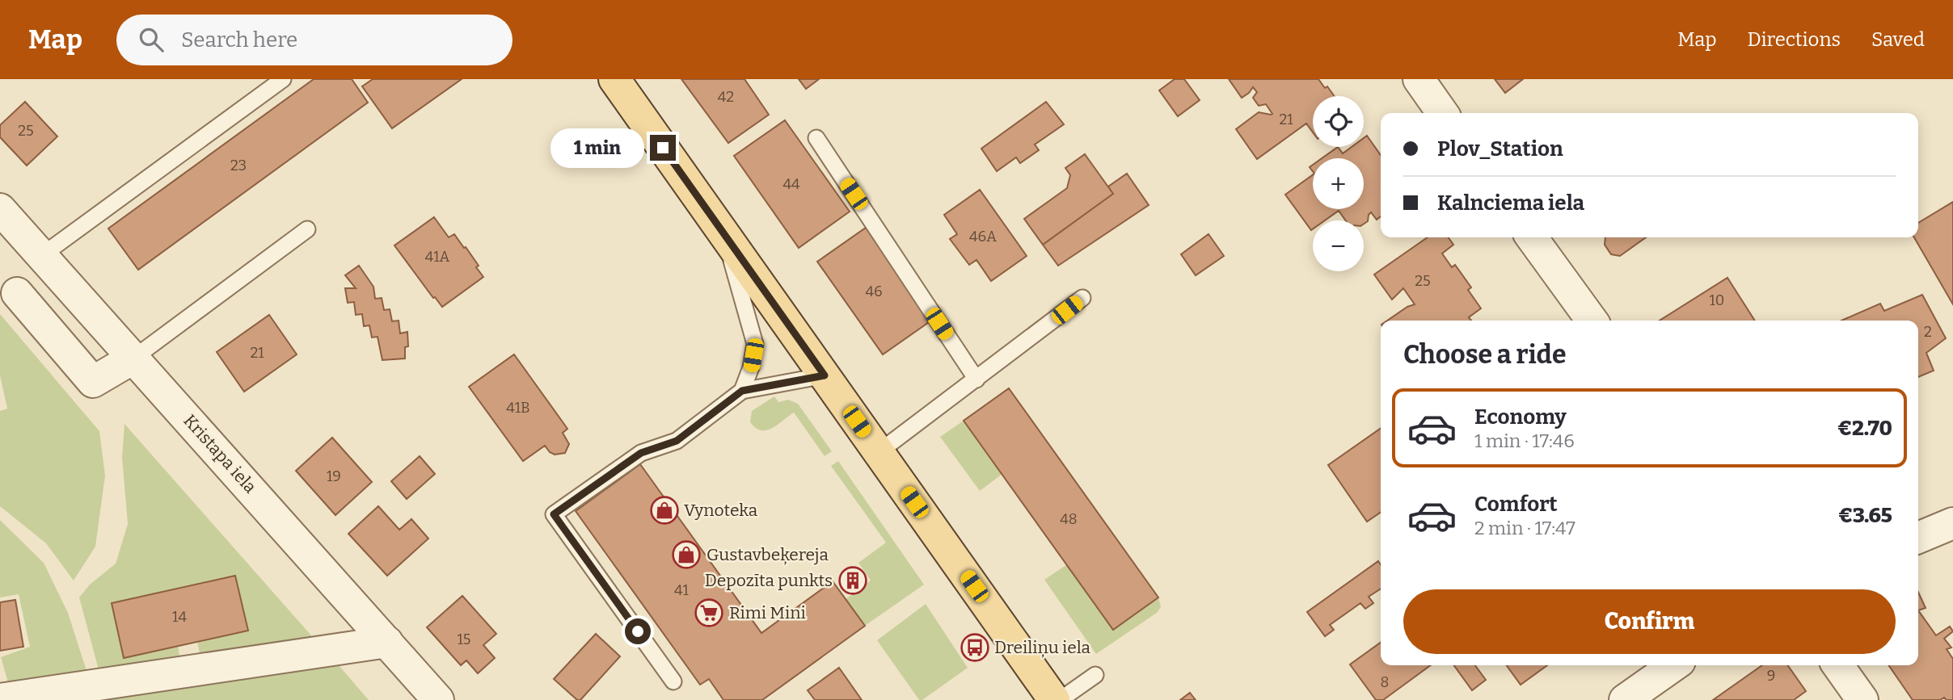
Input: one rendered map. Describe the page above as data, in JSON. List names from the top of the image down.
{
  "streets": {
    "street": ["Kristapa iela"]
  },
  "places": {
    "shop": ["Vynoteka", "Gustavbeķereja"],
    "building": ["Depozīta punkts"],
    "supermarket": ["Rimi Mini"],
    "bus stop": ["Dreiliņu iela"]
  },
  "house_numbers": [
    "42",
    "21",
    "25",
    "23",
    "44",
    "46A",
    "41A",
    "25",
    "46",
    "10",
    "2",
    "21",
    "41B",
    "19",
    "48",
    "41",
    "14",
    "15",
    "9",
    "8"
  ],
  "page": {
    "header": "Map",
    "search": "Search here",
    "nav": ["Map", "Directions", "Saved"],
    "map_buttons": ["+", "−"],
    "banner": ["Plov_Station", "Kalnciema iela"],
    "bubble": "1 min",
    "heading": "Choose a ride",
    "list": [
      {
        "name": "Economy",
        "note": "1 min · 17:46",
        "value": "€2.70"
      },
      {
        "name": "Comfort",
        "note": "2 min · 17:47",
        "value": "€3.65"
      }
    ],
    "buttons": "Confirm"
  }
}
